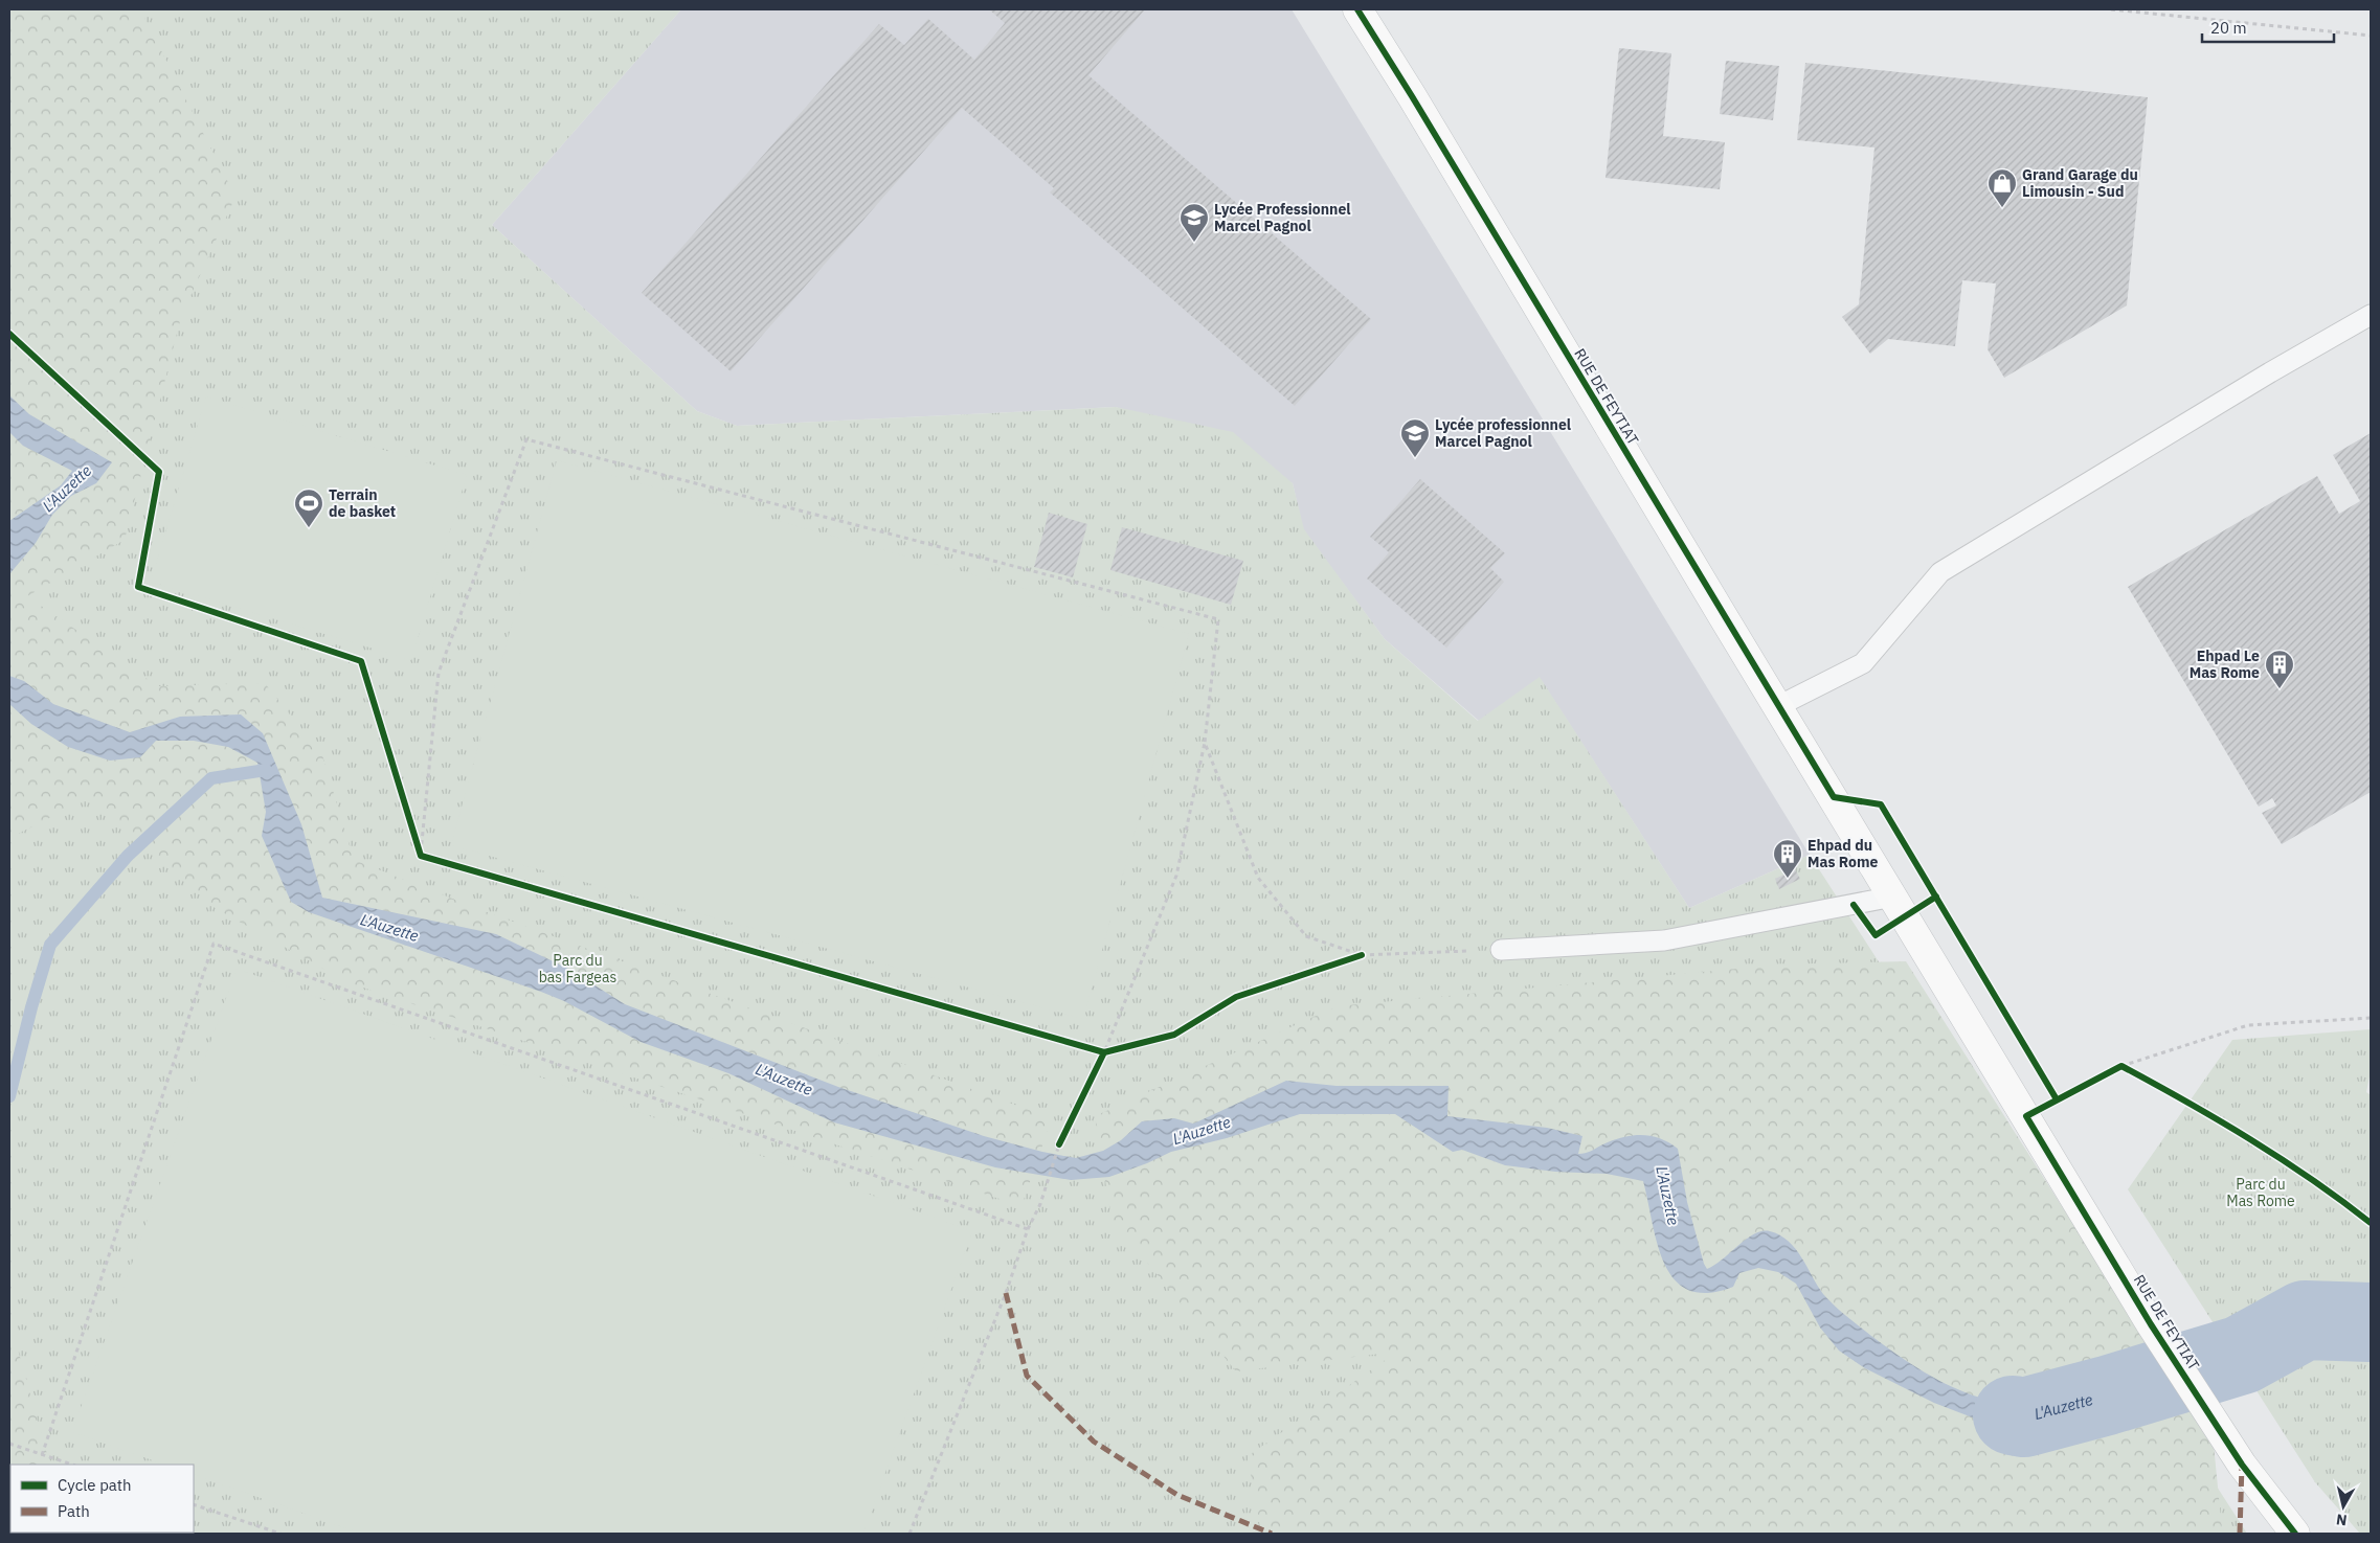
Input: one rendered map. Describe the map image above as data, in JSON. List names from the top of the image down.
{
  "streets": {
    "main road": ["RUE DE FEYTIAT"]
  },
  "water": ["L'Auzette"],
  "parks": ["Parc du bas Fargeas", "Parc du Mas Rome"],
  "places": {
    "shop": ["Grand Garage du Limousin - Sud"],
    "school or university": ["Lycée Professionnel Marcel Pagnol", "Lycée professionnel Marcel Pagnol"],
    "sports": ["Terrain de basket"],
    "building": ["Ehpad Le Mas Rome", "Ehpad du Mas Rome"]
  },
  "legend": ["Cycle path", "Path"],
  "scale_bar": "20 m",
  "north": "bottom"
}
